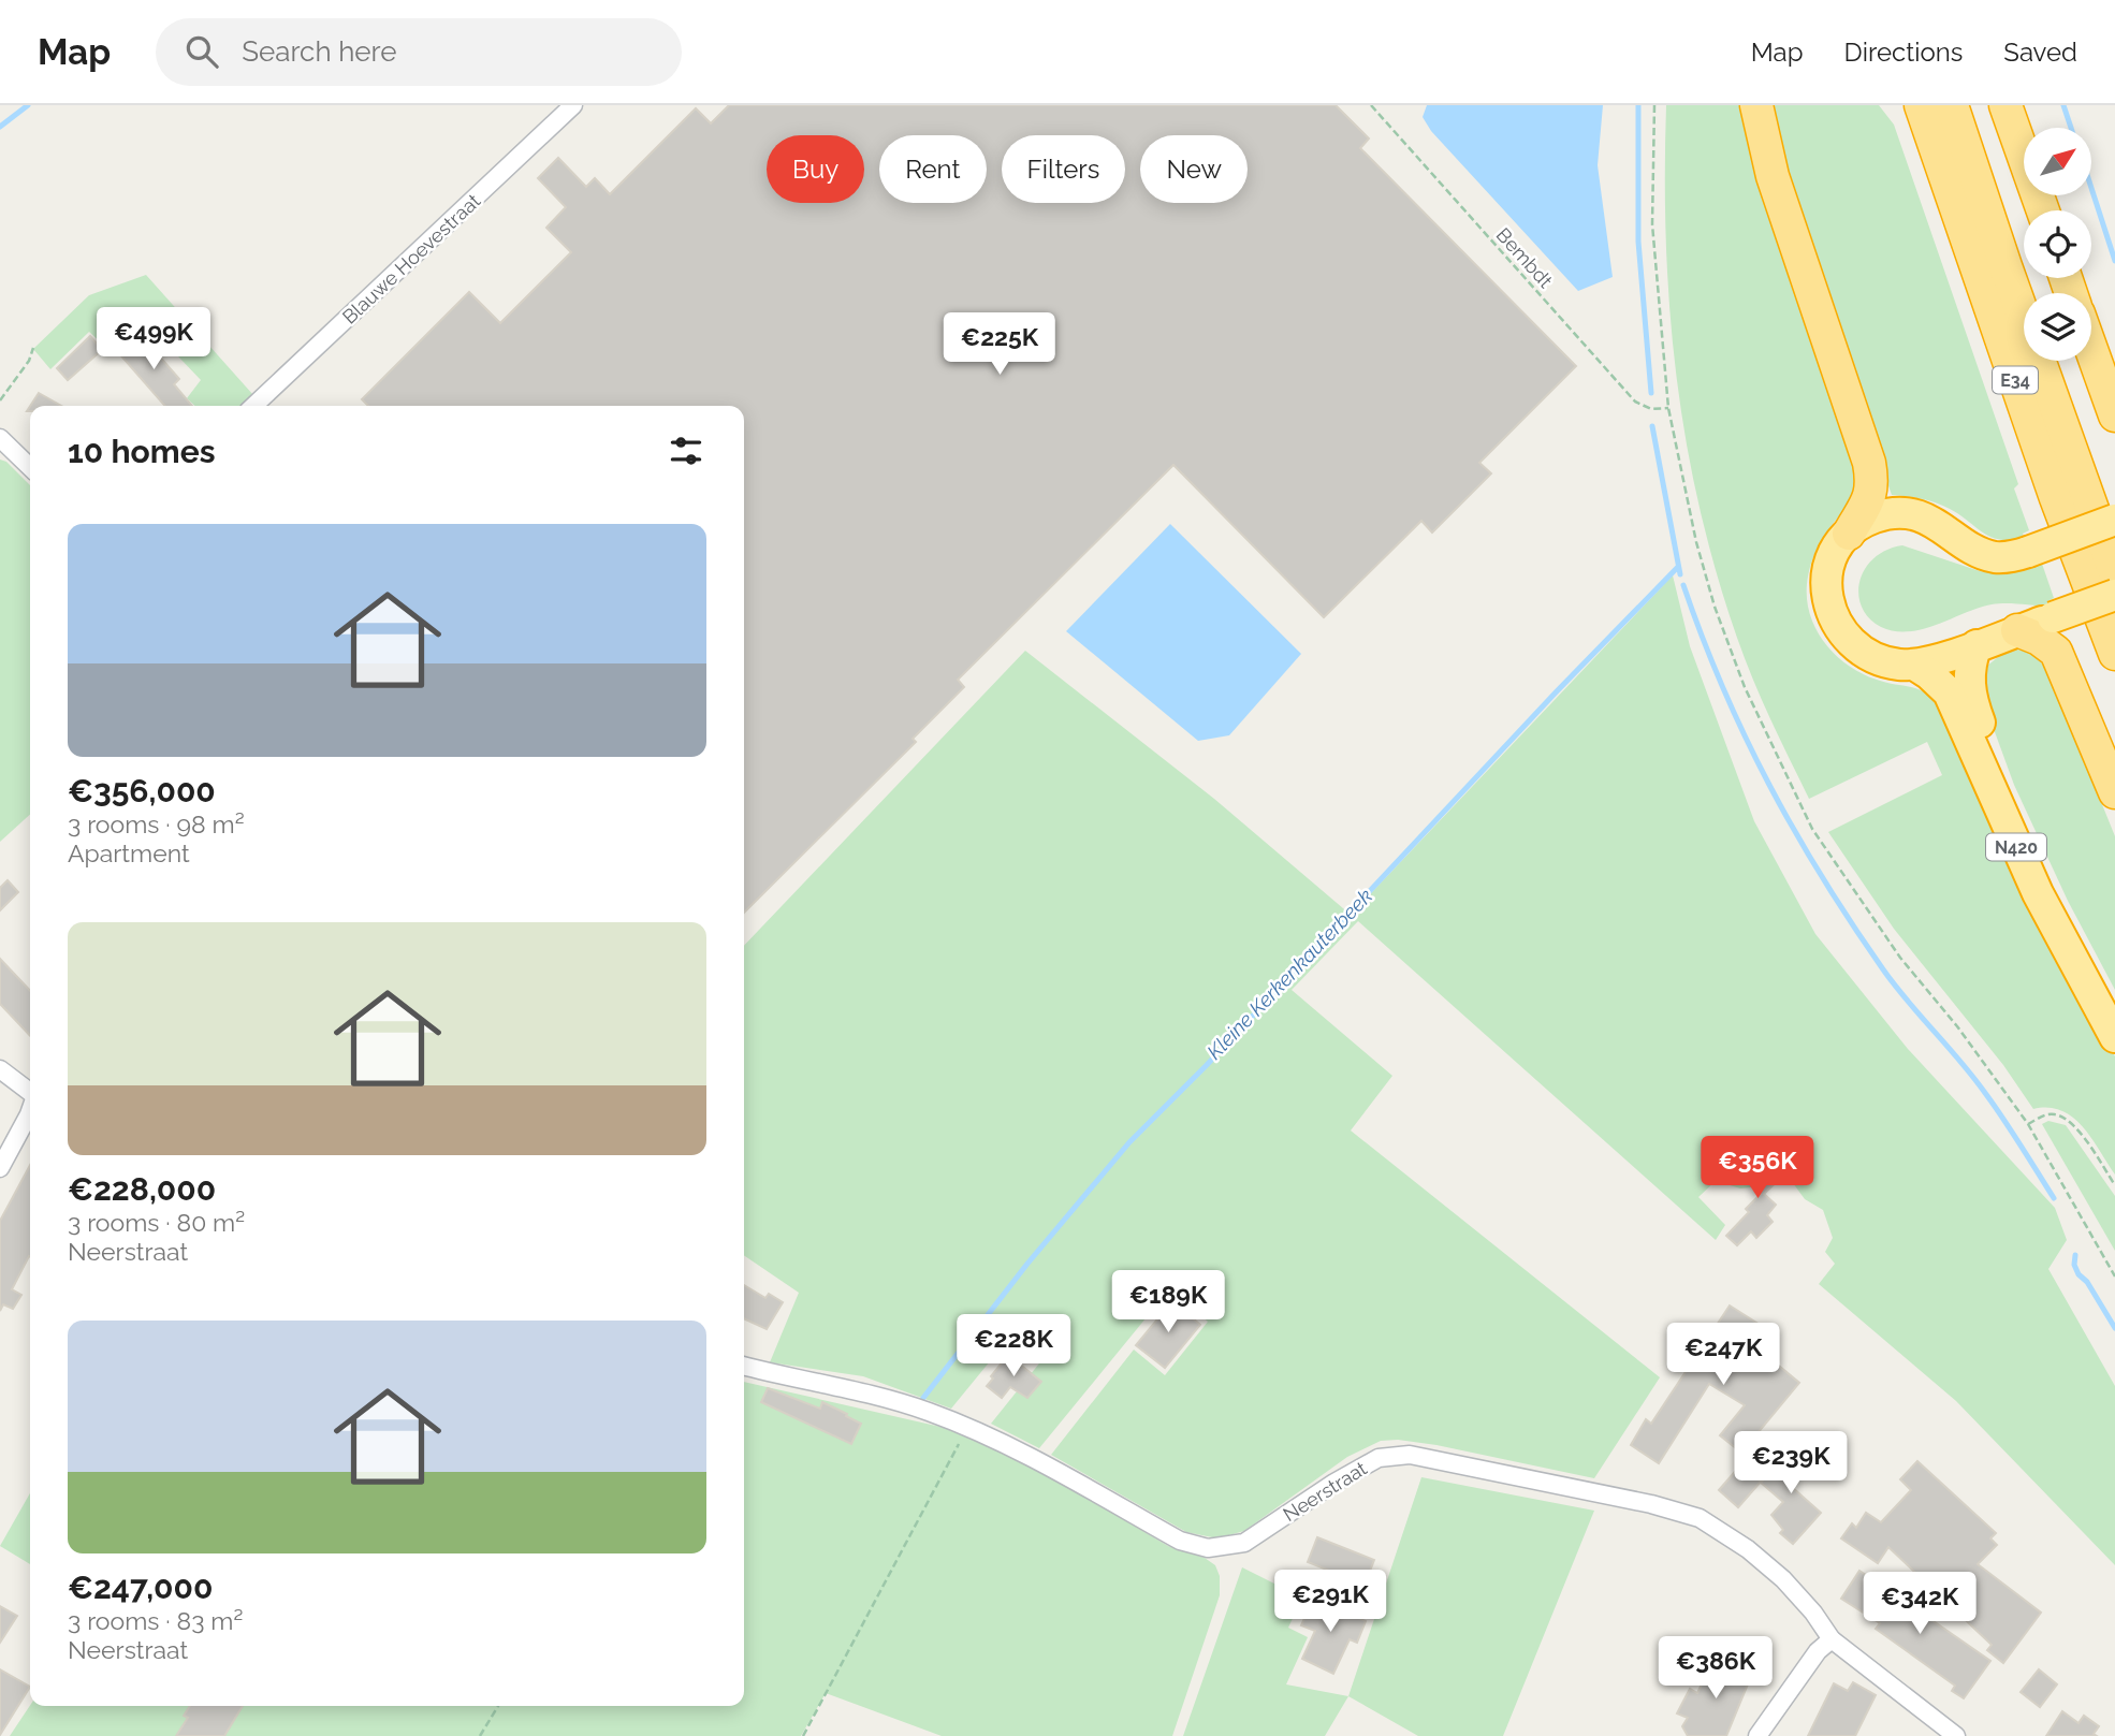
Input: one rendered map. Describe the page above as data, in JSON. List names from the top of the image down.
{
  "streets": {
    "highway": ["E34", "N420"],
    "street": ["Blauwe Hoevestraat", "Neerstraat"],
    "path": ["Bembdt"]
  },
  "water": ["Kleine Kerkenkauterbeek"],
  "north": "top right",
  "page": {
    "header": "Map",
    "search": "Search here",
    "nav": ["Map", "Directions", "Saved"],
    "chip": [
      "Buy",
      "Rent",
      "Filters",
      "New"
    ],
    "price": [
      "€499K",
      "€225K",
      "€356K",
      "€189K",
      "€228K",
      "€247K",
      "€239K",
      "€291K",
      "€342K",
      "€386K"
    ],
    "heading": "10 homes",
    "list": [
      {
        "name": "€356,000",
        "note": "3 rooms · 98 m² · Apartment"
      },
      {
        "name": "€228,000",
        "note": "3 rooms · 80 m² · Neerstraat"
      },
      {
        "name": "€247,000",
        "note": "3 rooms · 83 m² · Neerstraat"
      }
    ]
  }
}
